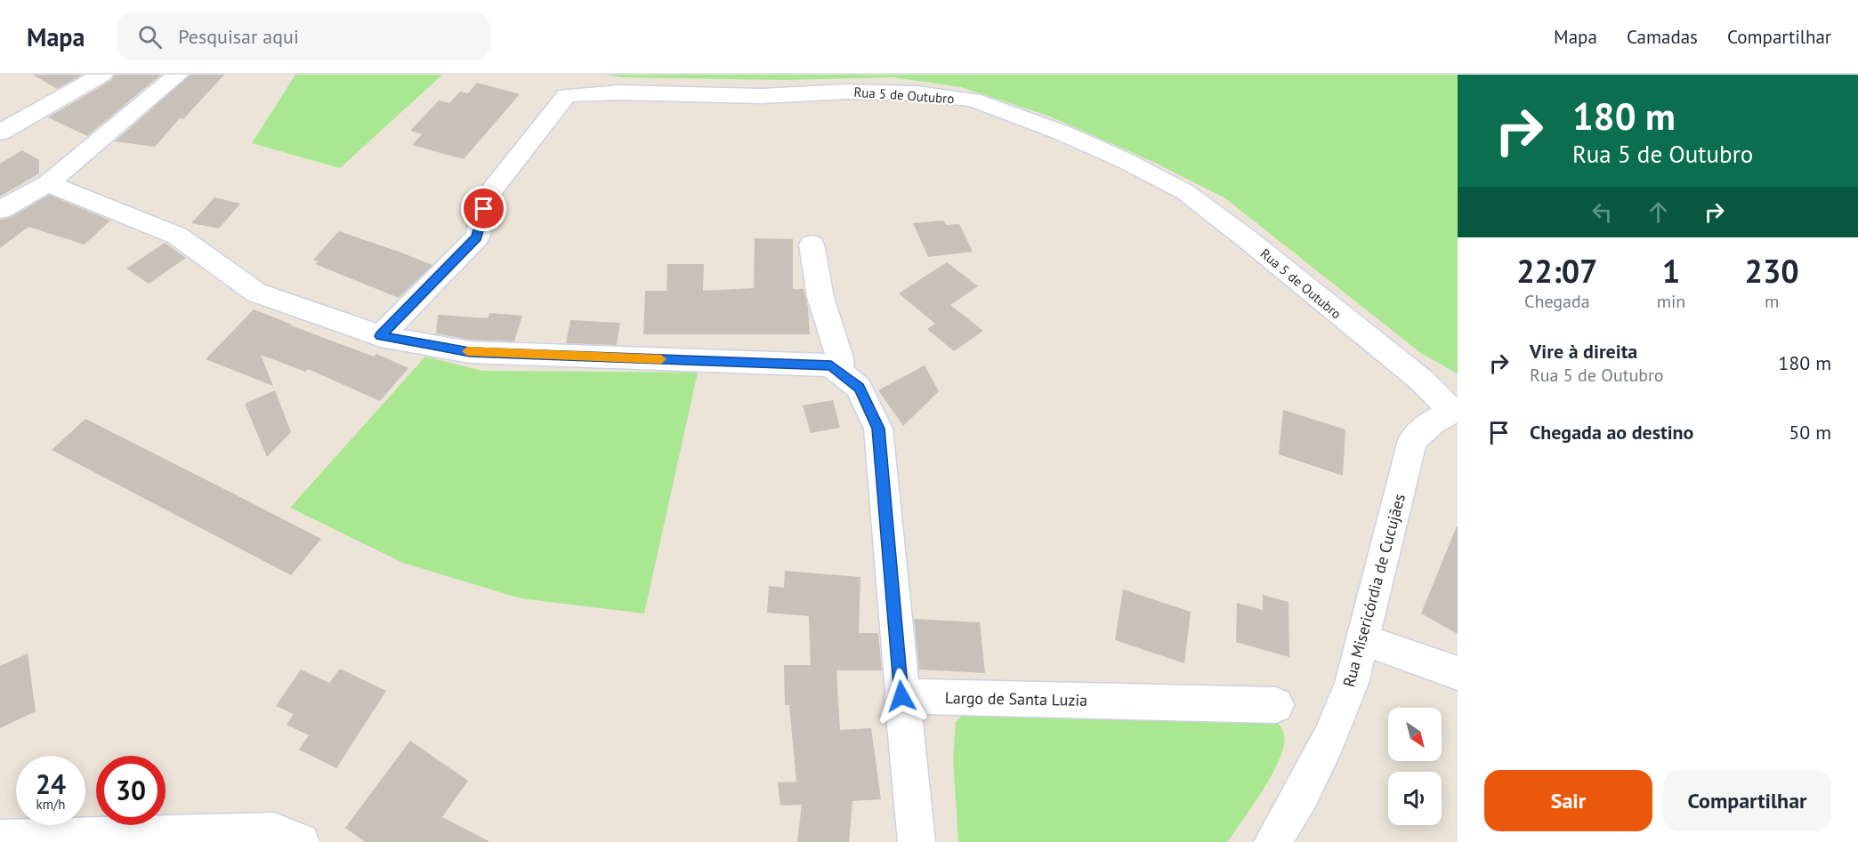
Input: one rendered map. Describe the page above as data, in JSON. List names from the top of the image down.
{
  "streets": {
    "street": ["Rua 5 de Outubro", "Rua Misericórdia de Cucujães", "Largo de Santa Luzia"]
  },
  "crossings": [
    ["Rua 5 de Outubro", "Rua Misericórdia de Cucujães"]
  ],
  "north": "bottom right",
  "page": {
    "header": "Mapa",
    "search": "Pesquisar aqui",
    "nav": ["Mapa", "Camadas", "Compartilhar"],
    "turn": ["180 m", "Rua 5 de Outubro"],
    "eta": [
      "22:07",
      "Chegada",
      "1",
      "min",
      "230",
      "m"
    ],
    "list": [
      {
        "name": "Vire à direita",
        "note": "Rua 5 de Outubro",
        "value": "180 m"
      },
      {
        "name": "Chegada ao destino",
        "value": "50 m"
      }
    ],
    "speed": "24 km/h",
    "limit": "30",
    "buttons": ["Sair", "Compartilhar"]
  }
}
